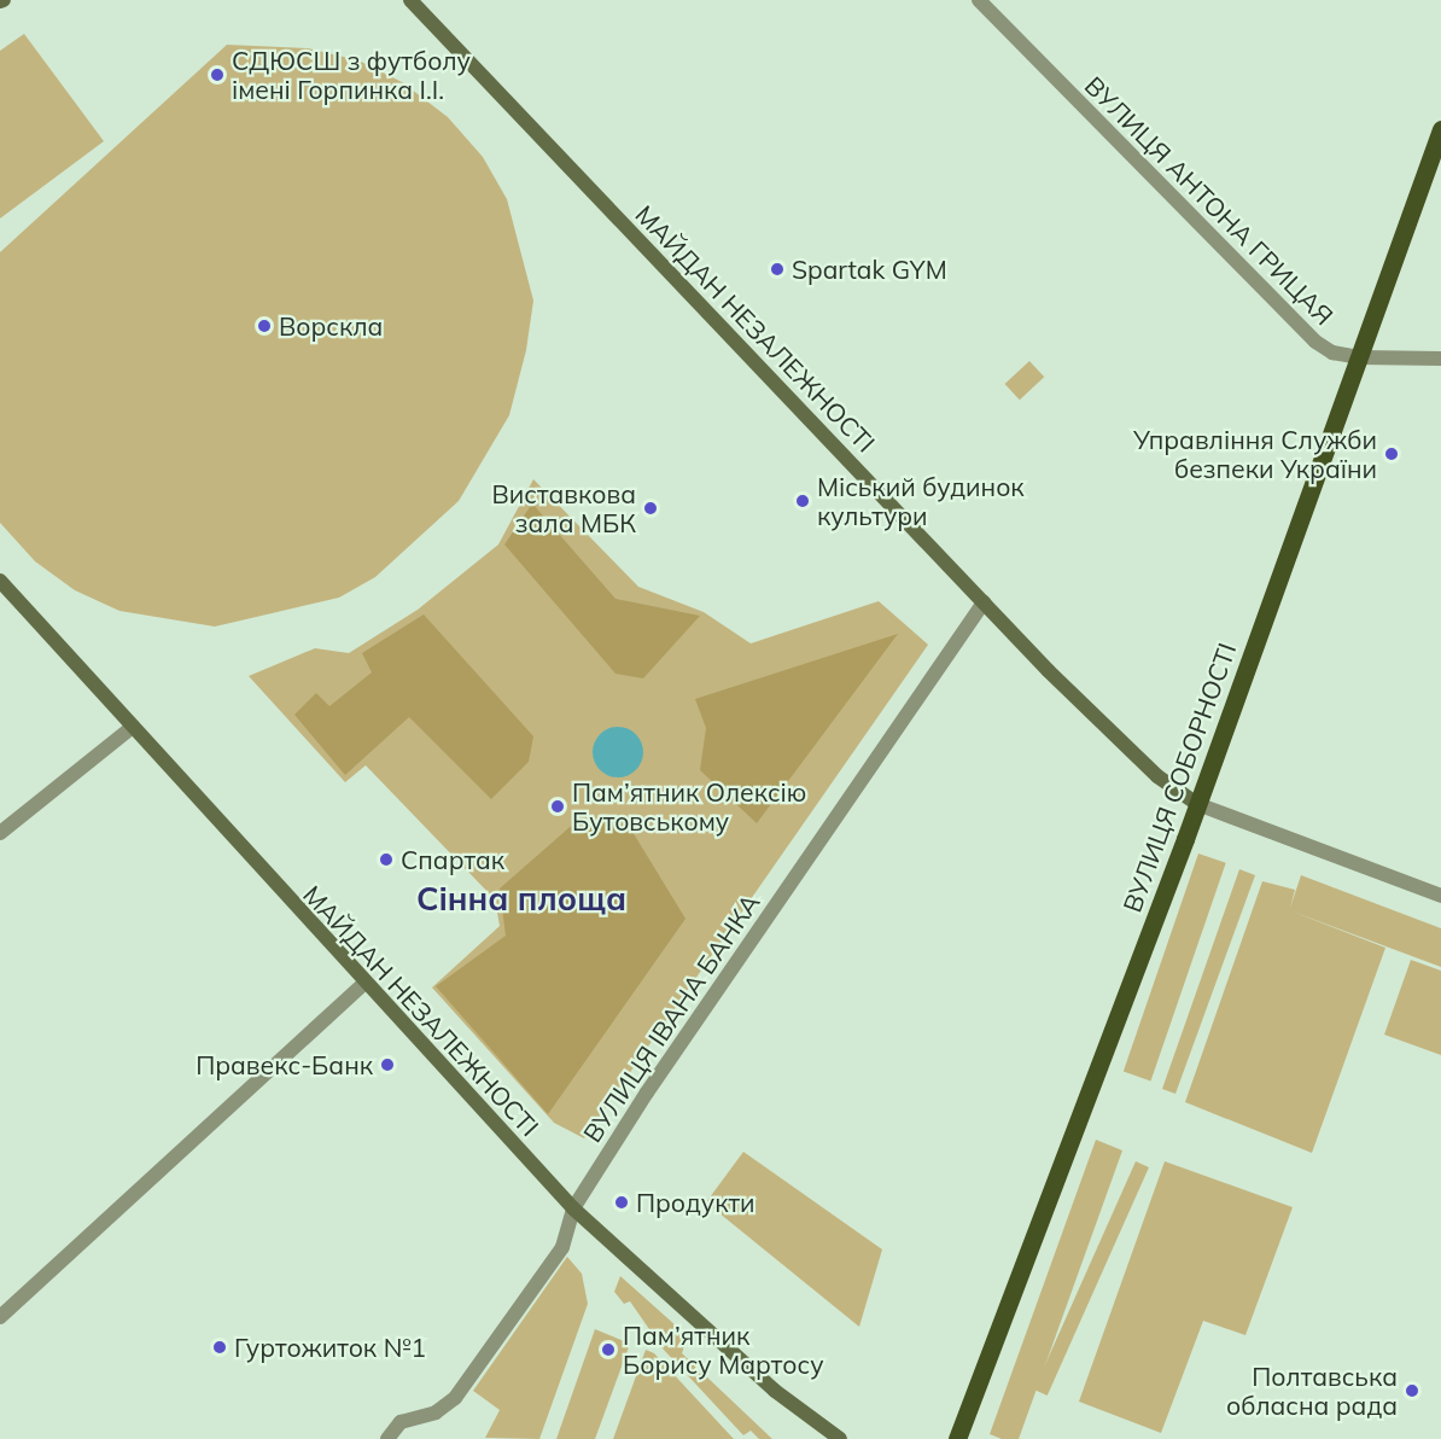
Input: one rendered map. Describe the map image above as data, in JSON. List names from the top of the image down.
{
  "streets": {
    "main road": ["МАЙДАН НЕЗАЛЕЖНОСТІ", "ВУЛИЦЯ СОБОРНОСТІ"],
    "street": ["ВУЛИЦЯ АНТОНА ГРИЦАЯ", "ВУЛИЦЯ ІВАНА БАНКА"]
  },
  "crossings": [
    ["ВУЛИЦЯ АНТОНА ГРИЦАЯ", "ВУЛИЦЯ СОБОРНОСТІ"],
    ["МАЙДАН НЕЗАЛЕЖНОСТІ", "ВУЛИЦЯ СОБОРНОСТІ"],
    ["МАЙДАН НЕЗАЛЕЖНОСТІ", "ВУЛИЦЯ ІВАНА БАНКА"]
  ],
  "districts": ["Сінна площа"],
  "places": [
    "СДЮСШ з футболу імені Горпинка І.І.",
    "Spartak GYM",
    "Ворскла",
    "Управління Служби безпеки України",
    "Міський будинок культури",
    "Виставкова зала МБК",
    "Пам’ятник Олексію Бутовському",
    "Спартак",
    "Правекс-Банк",
    "Продукти",
    "Гуртожиток №1",
    "Пам’ятник Борису Мартосу",
    "Полтавська обласна рада"
  ]
}
